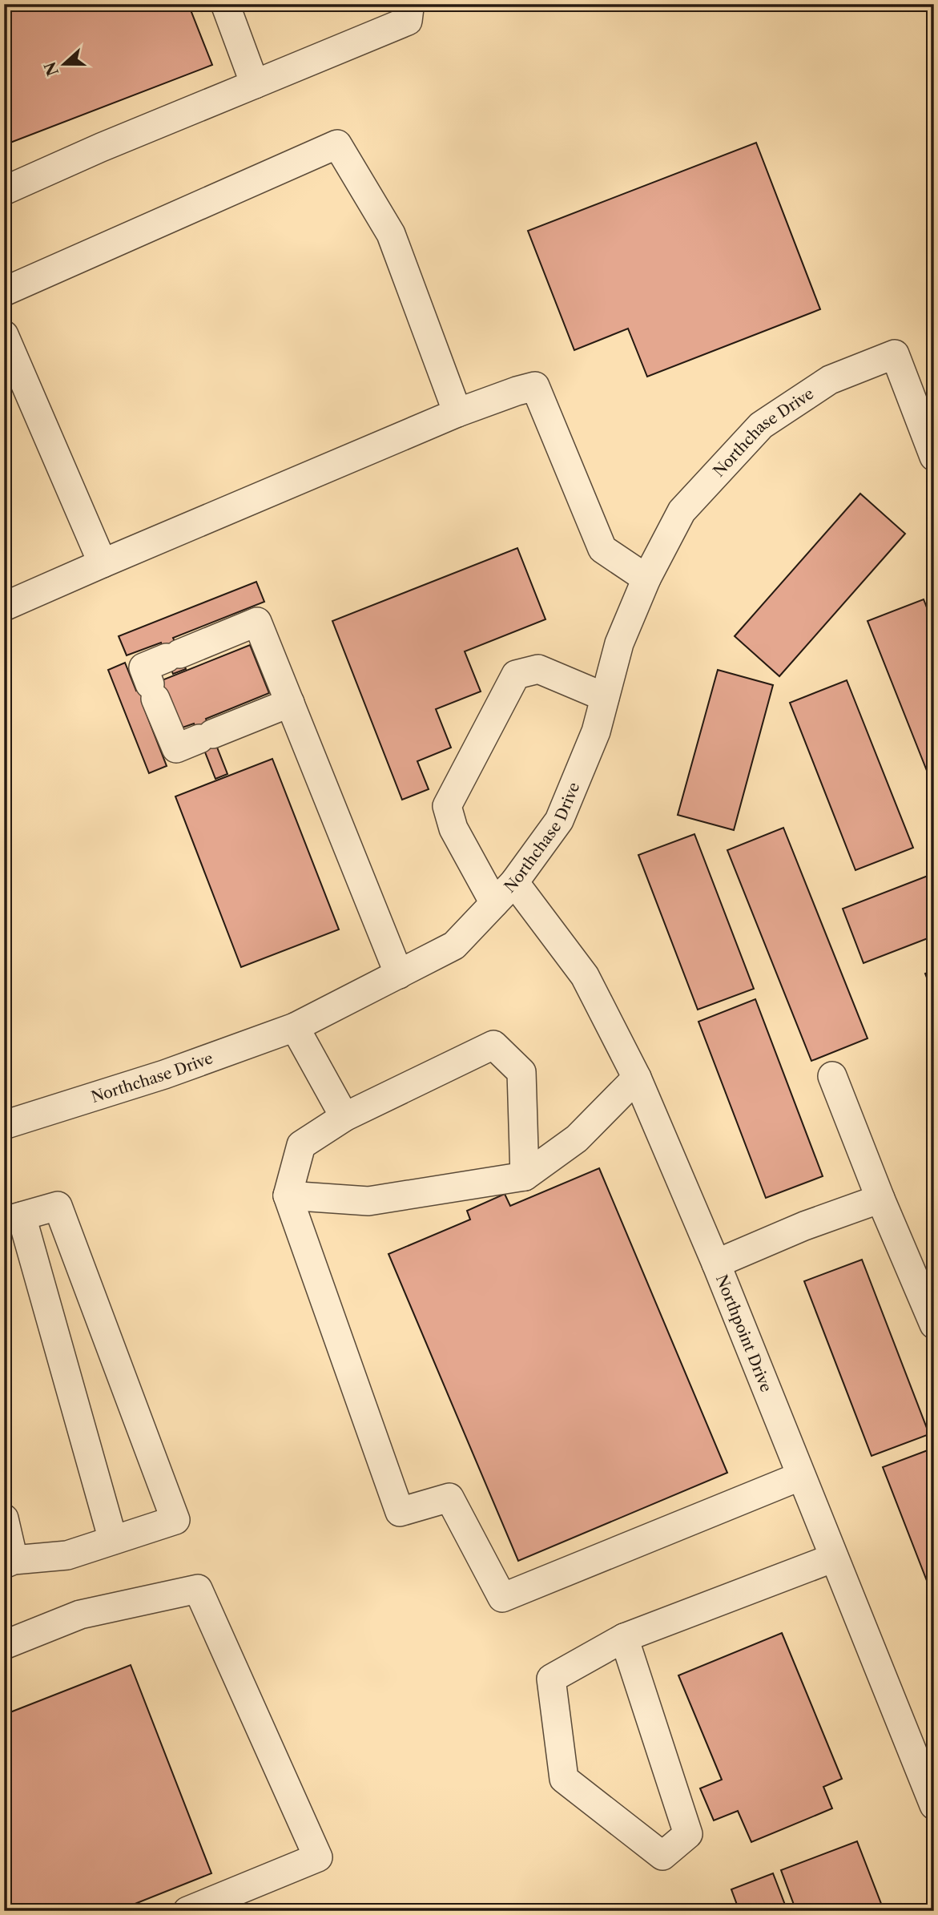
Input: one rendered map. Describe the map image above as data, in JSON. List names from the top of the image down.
{
  "streets": {
    "street": ["Northchase Drive", "Northpoint Drive"]
  },
  "crossings": [
    ["Northchase Drive", "Northpoint Drive"]
  ],
  "north": "left"
}
